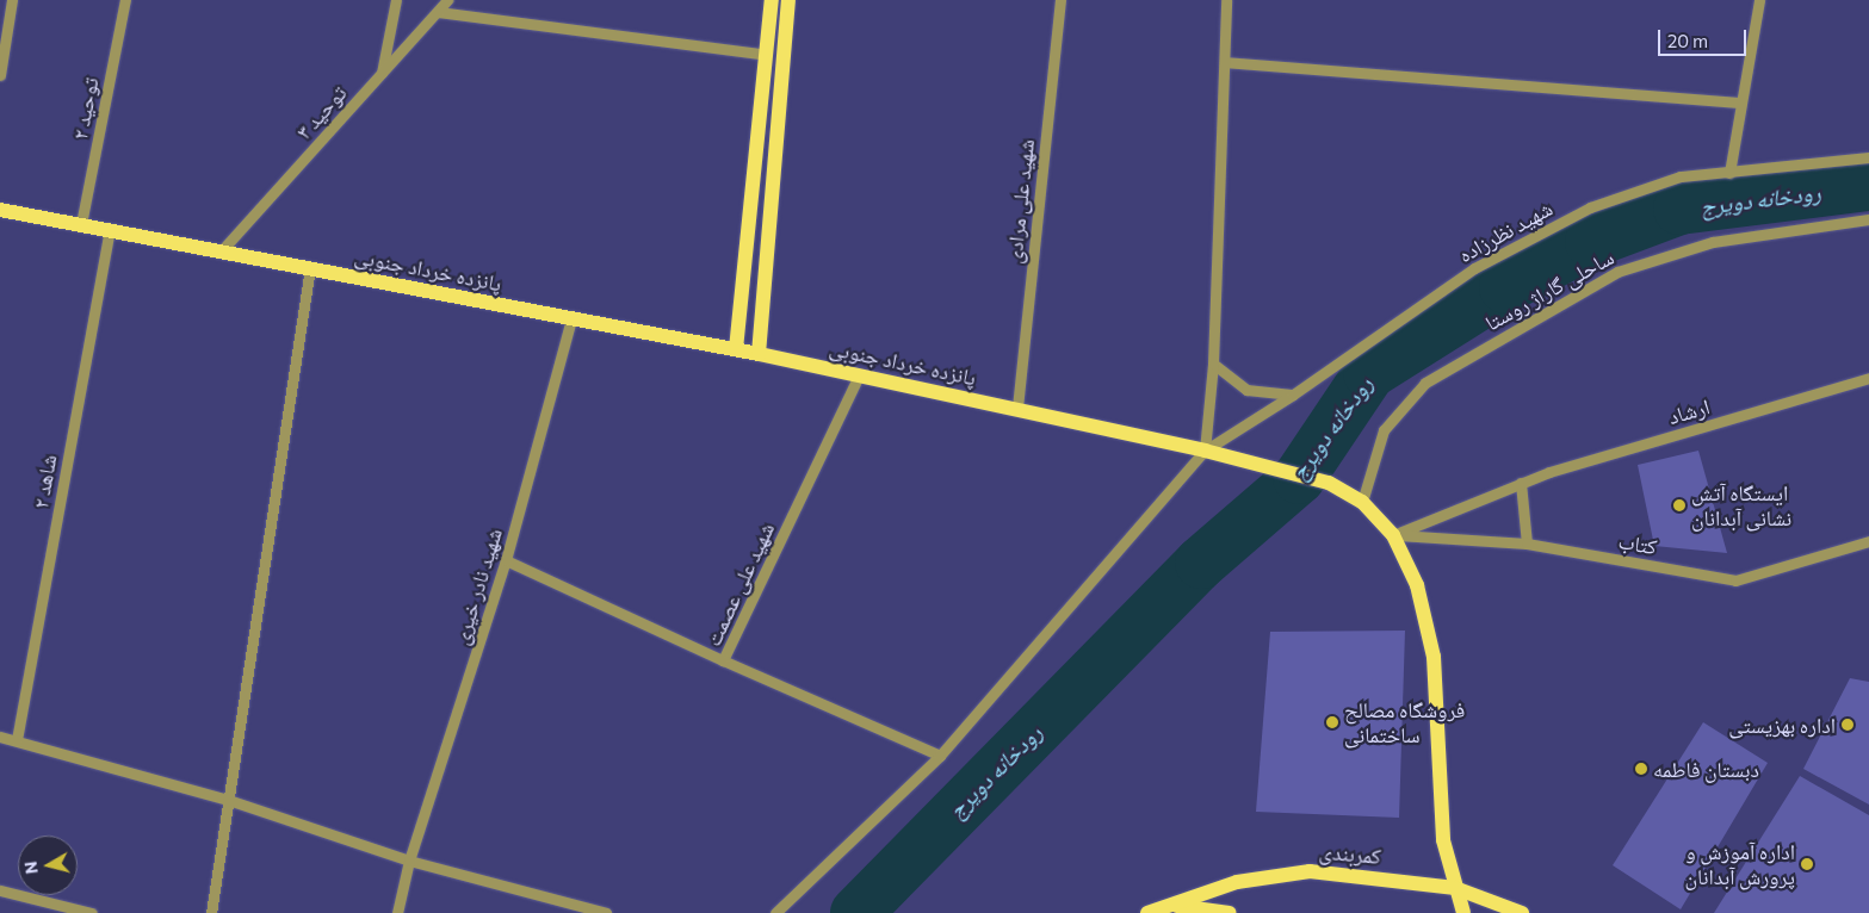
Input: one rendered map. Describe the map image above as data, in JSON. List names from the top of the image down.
{
  "streets": {
    "main road": ["پانزده خرداد جنوبی", "کمربندی"],
    "street": [
      "توحید ۲",
      "توحید ۳",
      "شهید علی مرادی",
      "شهید نظرزاده",
      "ساحلی گاراژ روستا",
      "ارشاد",
      "شاهد ۲",
      "کتاب",
      "شهید علی عصمت",
      "شهید نادر خیری"
    ]
  },
  "crossings": [
    ["توحید ۲", "پانزده خرداد جنوبی"],
    ["توحید ۳", "پانزده خرداد جنوبی"],
    ["شهید علی مرادی", "پانزده خرداد جنوبی"],
    ["شهید نظرزاده", "پانزده خرداد جنوبی"],
    ["شهید نظرزاده", "شهید علی عصمت"],
    ["پانزده خرداد جنوبی", "ساحلی گاراژ روستا"],
    ["پانزده خرداد جنوبی", "ارشاد"],
    ["پانزده خرداد جنوبی", "شاهد ۲"],
    ["پانزده خرداد جنوبی", "کتاب"],
    ["پانزده خرداد جنوبی", "شهید علی عصمت"],
    ["پانزده خرداد جنوبی", "شهید نادر خیری"],
    ["پانزده خرداد جنوبی", "کمربندی"],
    ["ارشاد", "کتاب"]
  ],
  "water": ["رودخانه دویرج"],
  "places": [
    "ایستگاه آتش نشانی آبدانان",
    "فروشگاه مصالح ساختمانی",
    "اداره بهزیستی",
    "دبستان فاطمه",
    "اداره آموزش و پرورش آبدانان"
  ],
  "scale_bar": "20 m",
  "north": "left"
}
